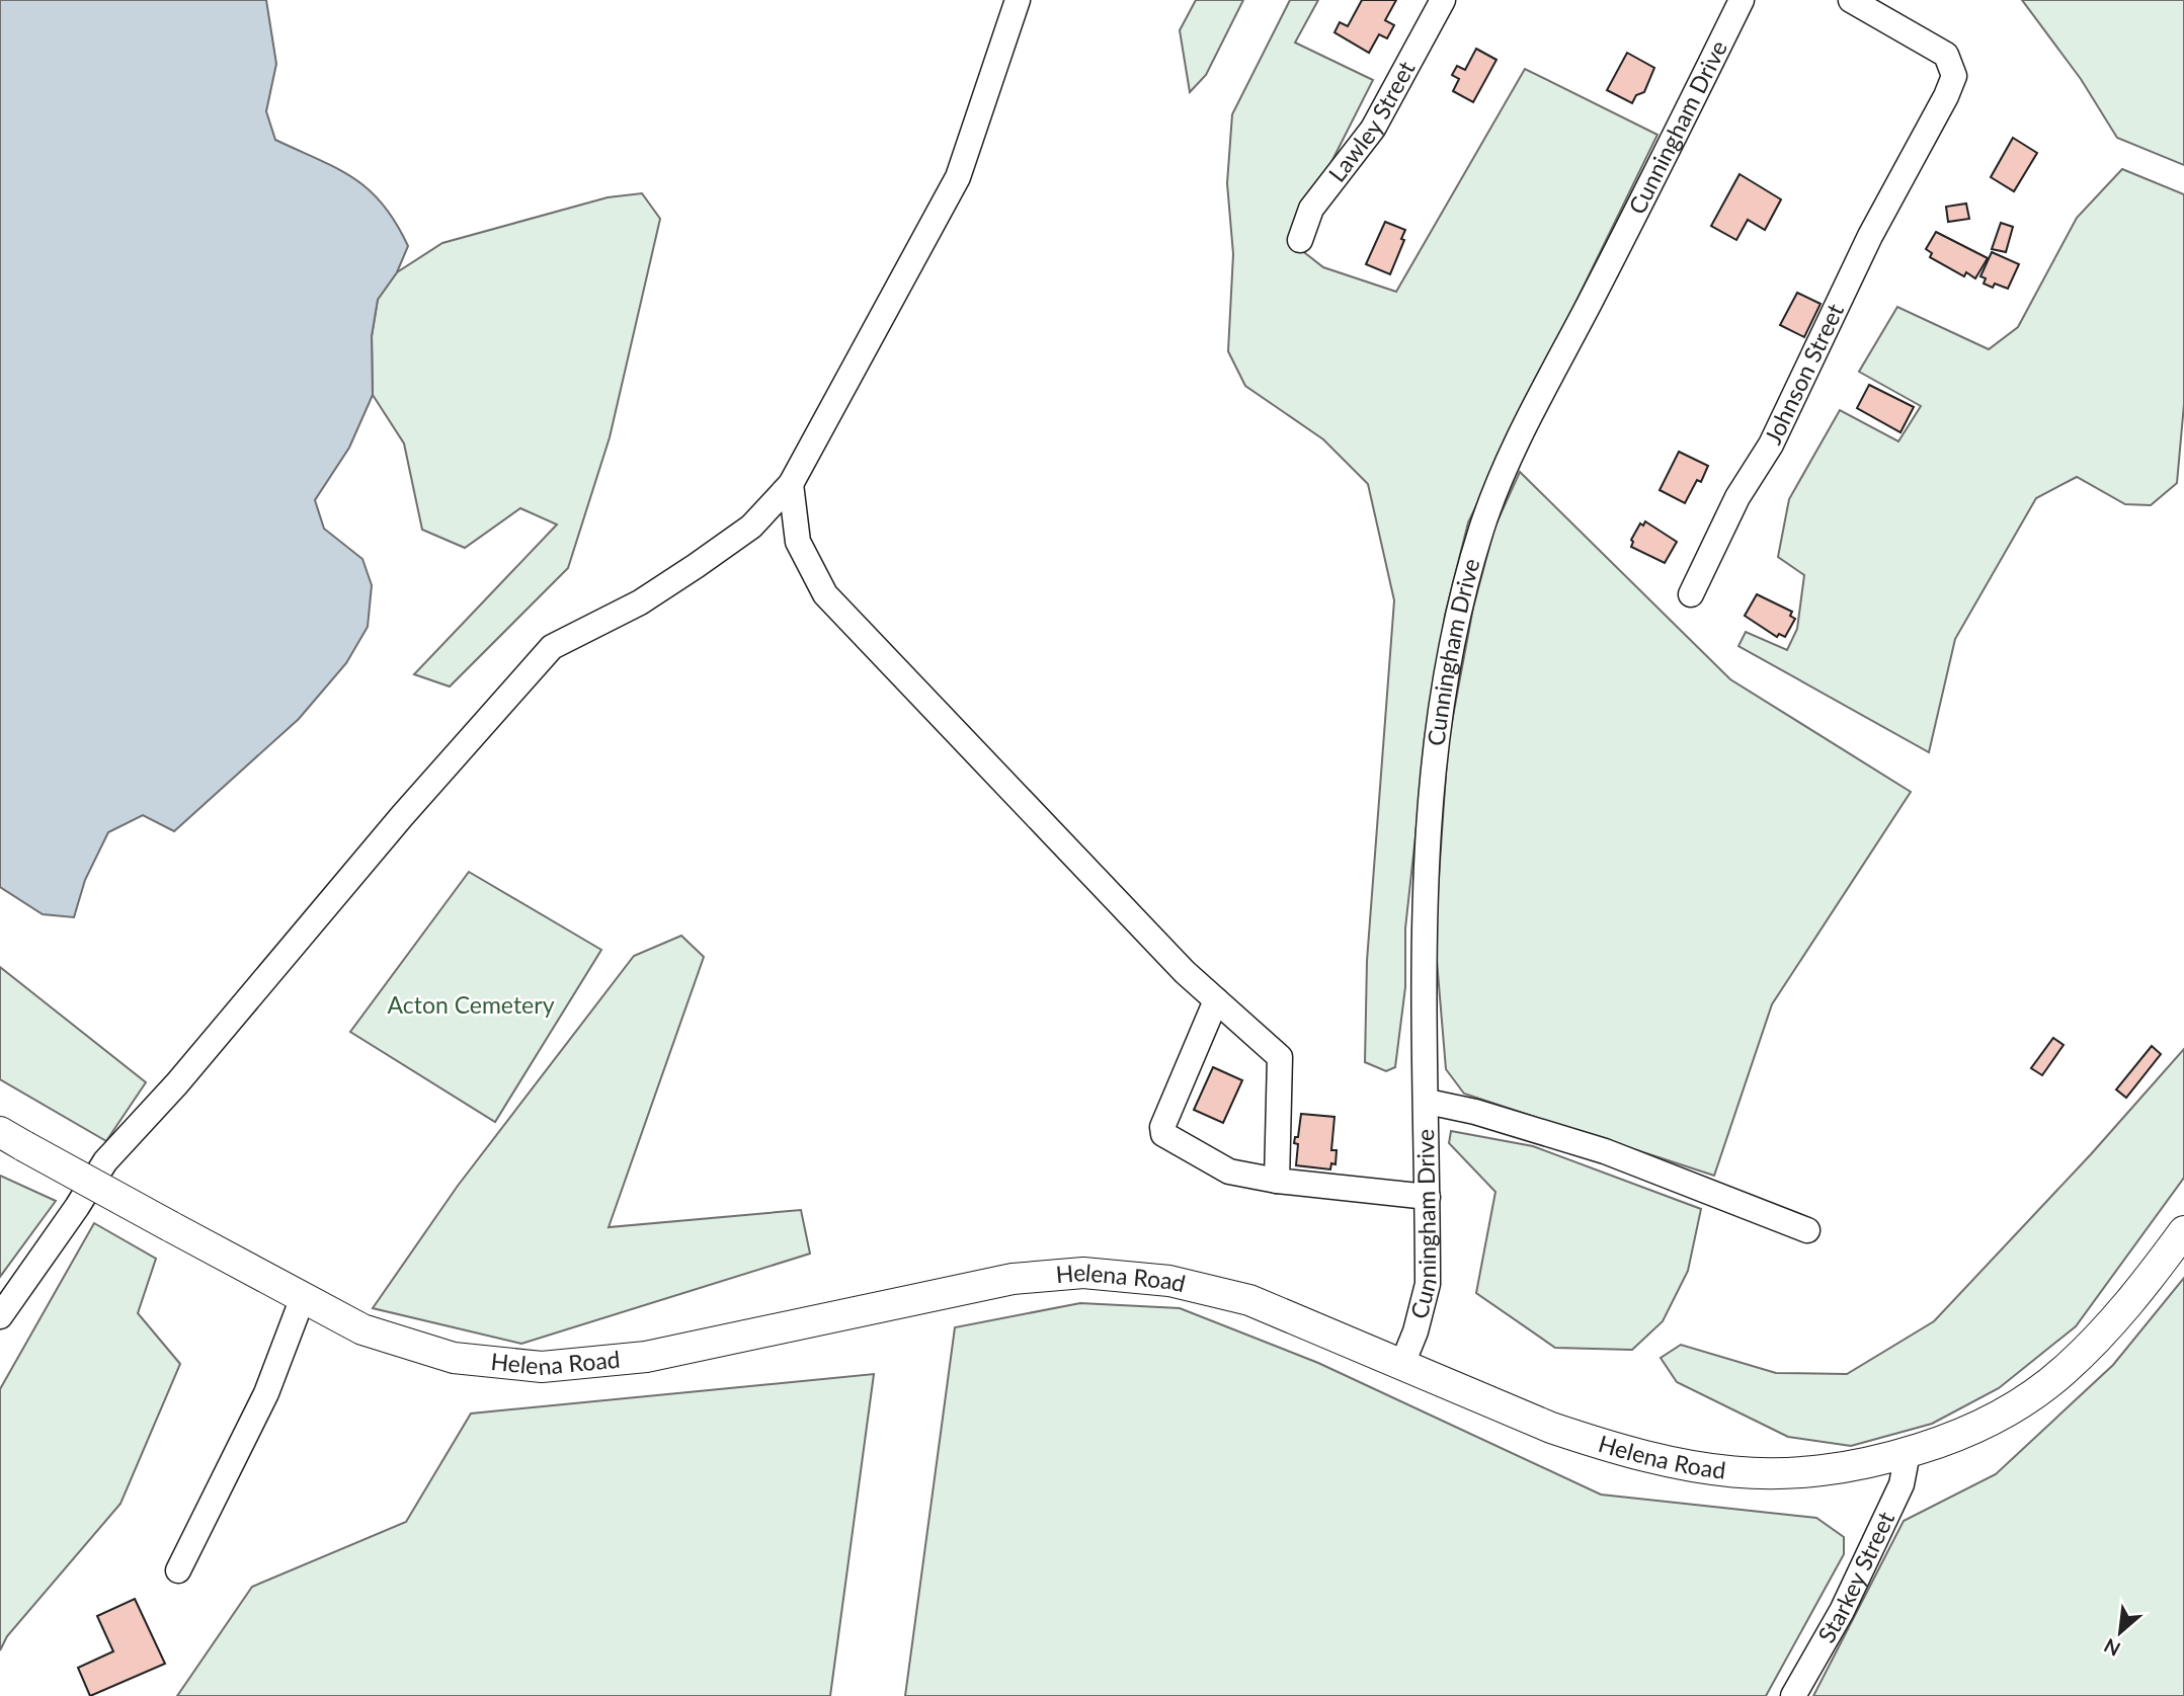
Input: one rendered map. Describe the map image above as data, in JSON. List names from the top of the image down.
{
  "streets": {
    "main road": ["Helena Road"],
    "street": [
      "Lawley Street",
      "Cunningham Drive",
      "Johnson Street",
      "Starkey Street"
    ]
  },
  "crossings": [
    ["Cunningham Drive", "Helena Road"],
    ["Helena Road", "Starkey Street"]
  ],
  "parks": ["Acton Cemetery"],
  "north": "bottom left"
}
